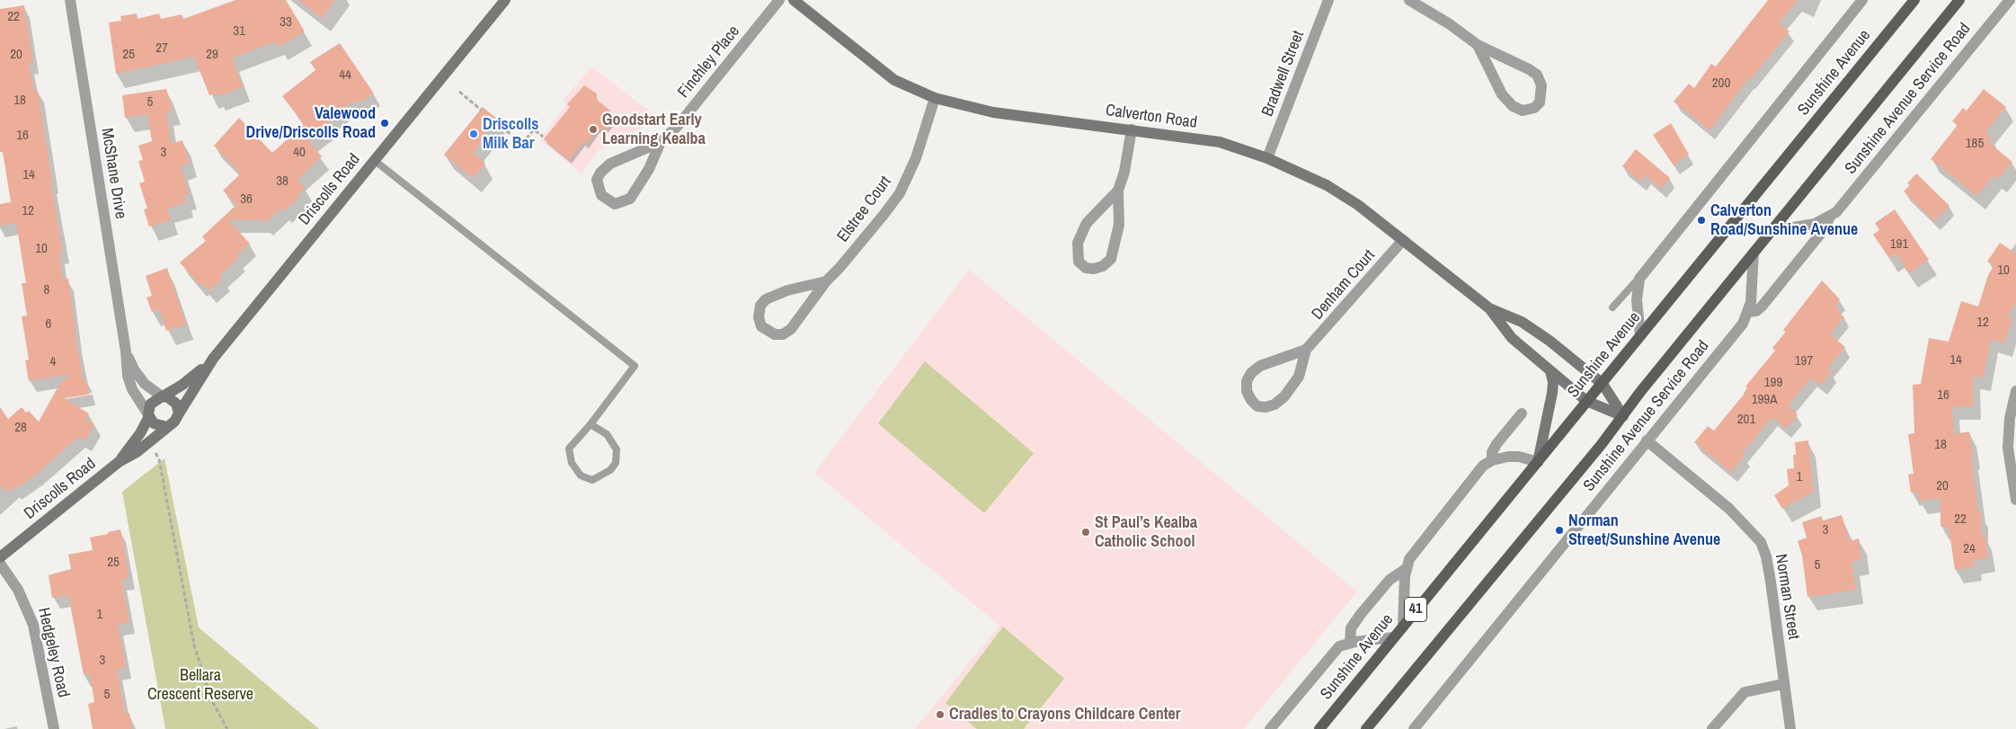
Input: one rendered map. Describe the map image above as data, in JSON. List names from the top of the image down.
{
  "streets": {
    "main road": ["Sunshine Avenue", "41"],
    "street": [
      "Finchley Place",
      "Bradwell Street",
      "Sunshine Avenue Service Road",
      "Calverton Road",
      "McShane Drive",
      "Driscolls Road",
      "Elstree Court",
      "Denham Court",
      "Norman Street",
      "Hedgeley Road"
    ]
  },
  "crossings": [
    ["Sunshine Avenue", "Calverton Road"],
    ["Bradwell Street", "Calverton Road"],
    ["Sunshine Avenue Service Road", "Norman Street"],
    ["Sunshine Avenue Service Road", "41"],
    ["Calverton Road", "Elstree Court"],
    ["Calverton Road", "Denham Court"],
    ["Calverton Road", "41"],
    ["McShane Drive", "Driscolls Road"]
  ],
  "parks": ["Bellara Crescent Reserve"],
  "places": [
    "Valewood Drive/Driscolls Road",
    "Goodstart Early Learning Kealba",
    "Driscolls Milk Bar",
    "Calverton Road/Sunshine Avenue",
    "Norman Street/Sunshine Avenue",
    "St Paul’s Kealba Catholic School",
    "Cradles to Crayons Childcare Center"
  ],
  "house_numbers": [
    "22",
    "33",
    "31",
    "27",
    "20",
    "25",
    "29",
    "44",
    "200",
    "18",
    "5",
    "16",
    "185",
    "3",
    "40",
    "14",
    "38",
    "36",
    "12",
    "191",
    "10",
    "10",
    "8",
    "12",
    "6",
    "14",
    "197",
    "4",
    "199",
    "16",
    "199A",
    "201",
    "28",
    "18",
    "1",
    "20",
    "22",
    "3",
    "24",
    "25",
    "5",
    "1",
    "3",
    "5"
  ]
}
